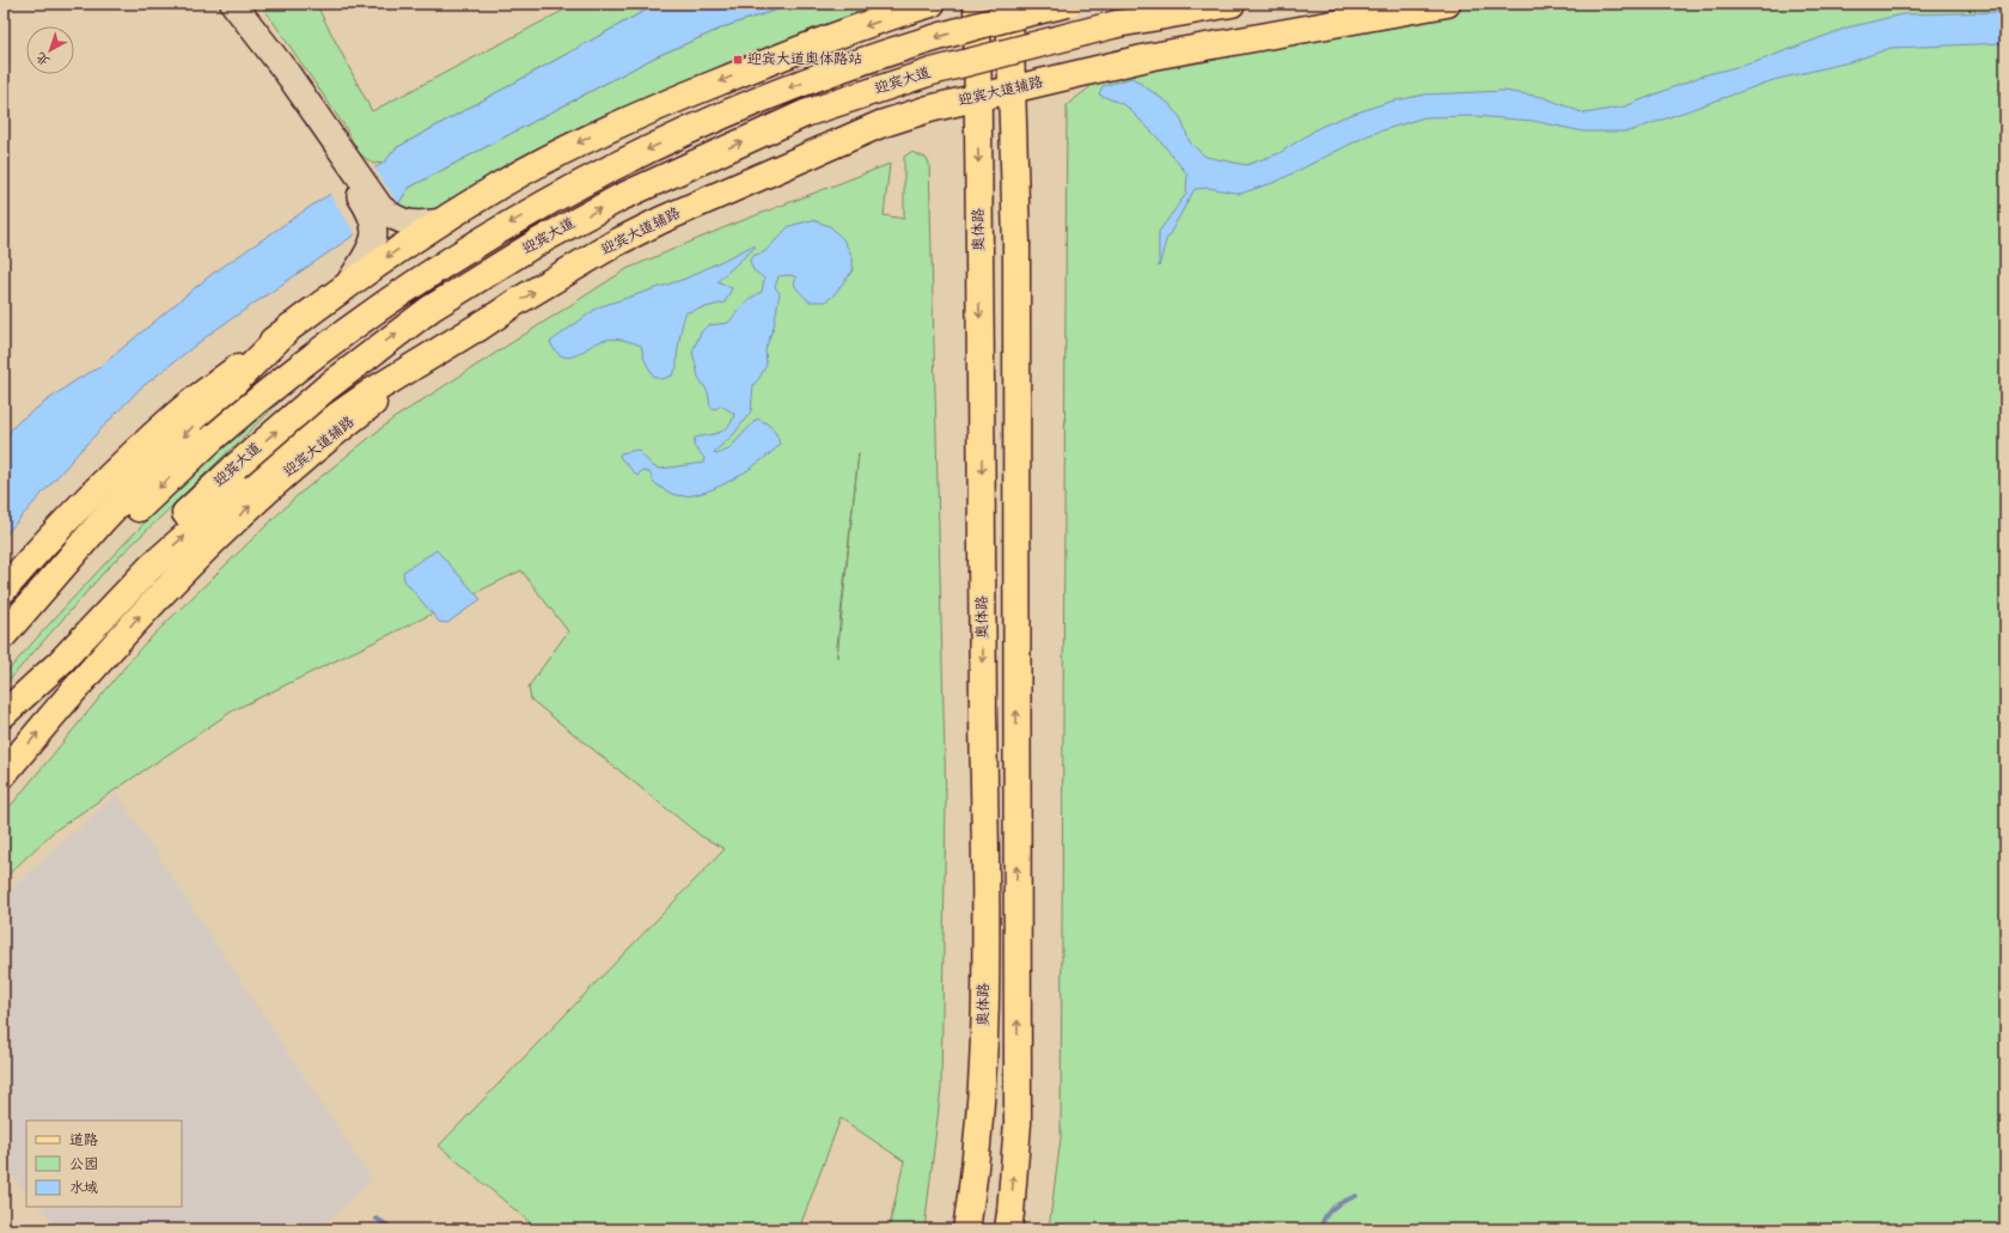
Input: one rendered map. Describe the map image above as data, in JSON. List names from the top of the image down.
{
  "streets": {
    "main road": ["迎宾大道", "迎宾大道辅路", "奥体路"]
  },
  "crossings": [
    ["迎宾大道辅路", "奥体路"]
  ],
  "places": {
    "transit": ["迎宾大道奥体路站"]
  },
  "legend": ["道路", "公园", "水域"],
  "north": "bottom left"
}
